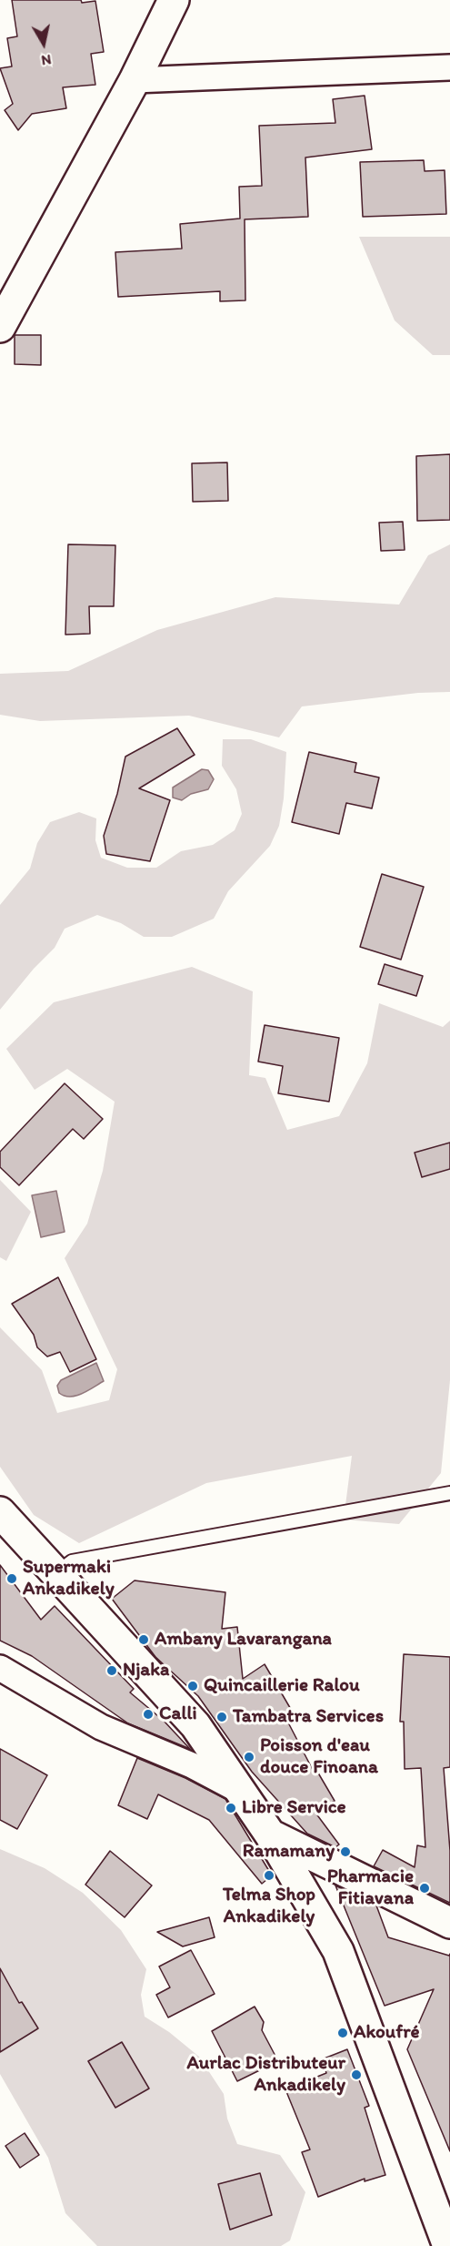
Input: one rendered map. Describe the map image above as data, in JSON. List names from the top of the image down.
{
  "places": [
    "Supermaki Ankadikely",
    "Ambany Lavarangana",
    "Njaka",
    "Quincaillerie Ralou",
    "Calli",
    "Tambatra Services",
    "Poisson d'eau douce Finoana",
    "Libre Service",
    "Ramamany",
    "Telma Shop Ankadikely",
    "Pharmacie Fitiavana",
    "Akoufré",
    "Aurlac Distributeur Ankadikely"
  ],
  "north": "bottom"
}
